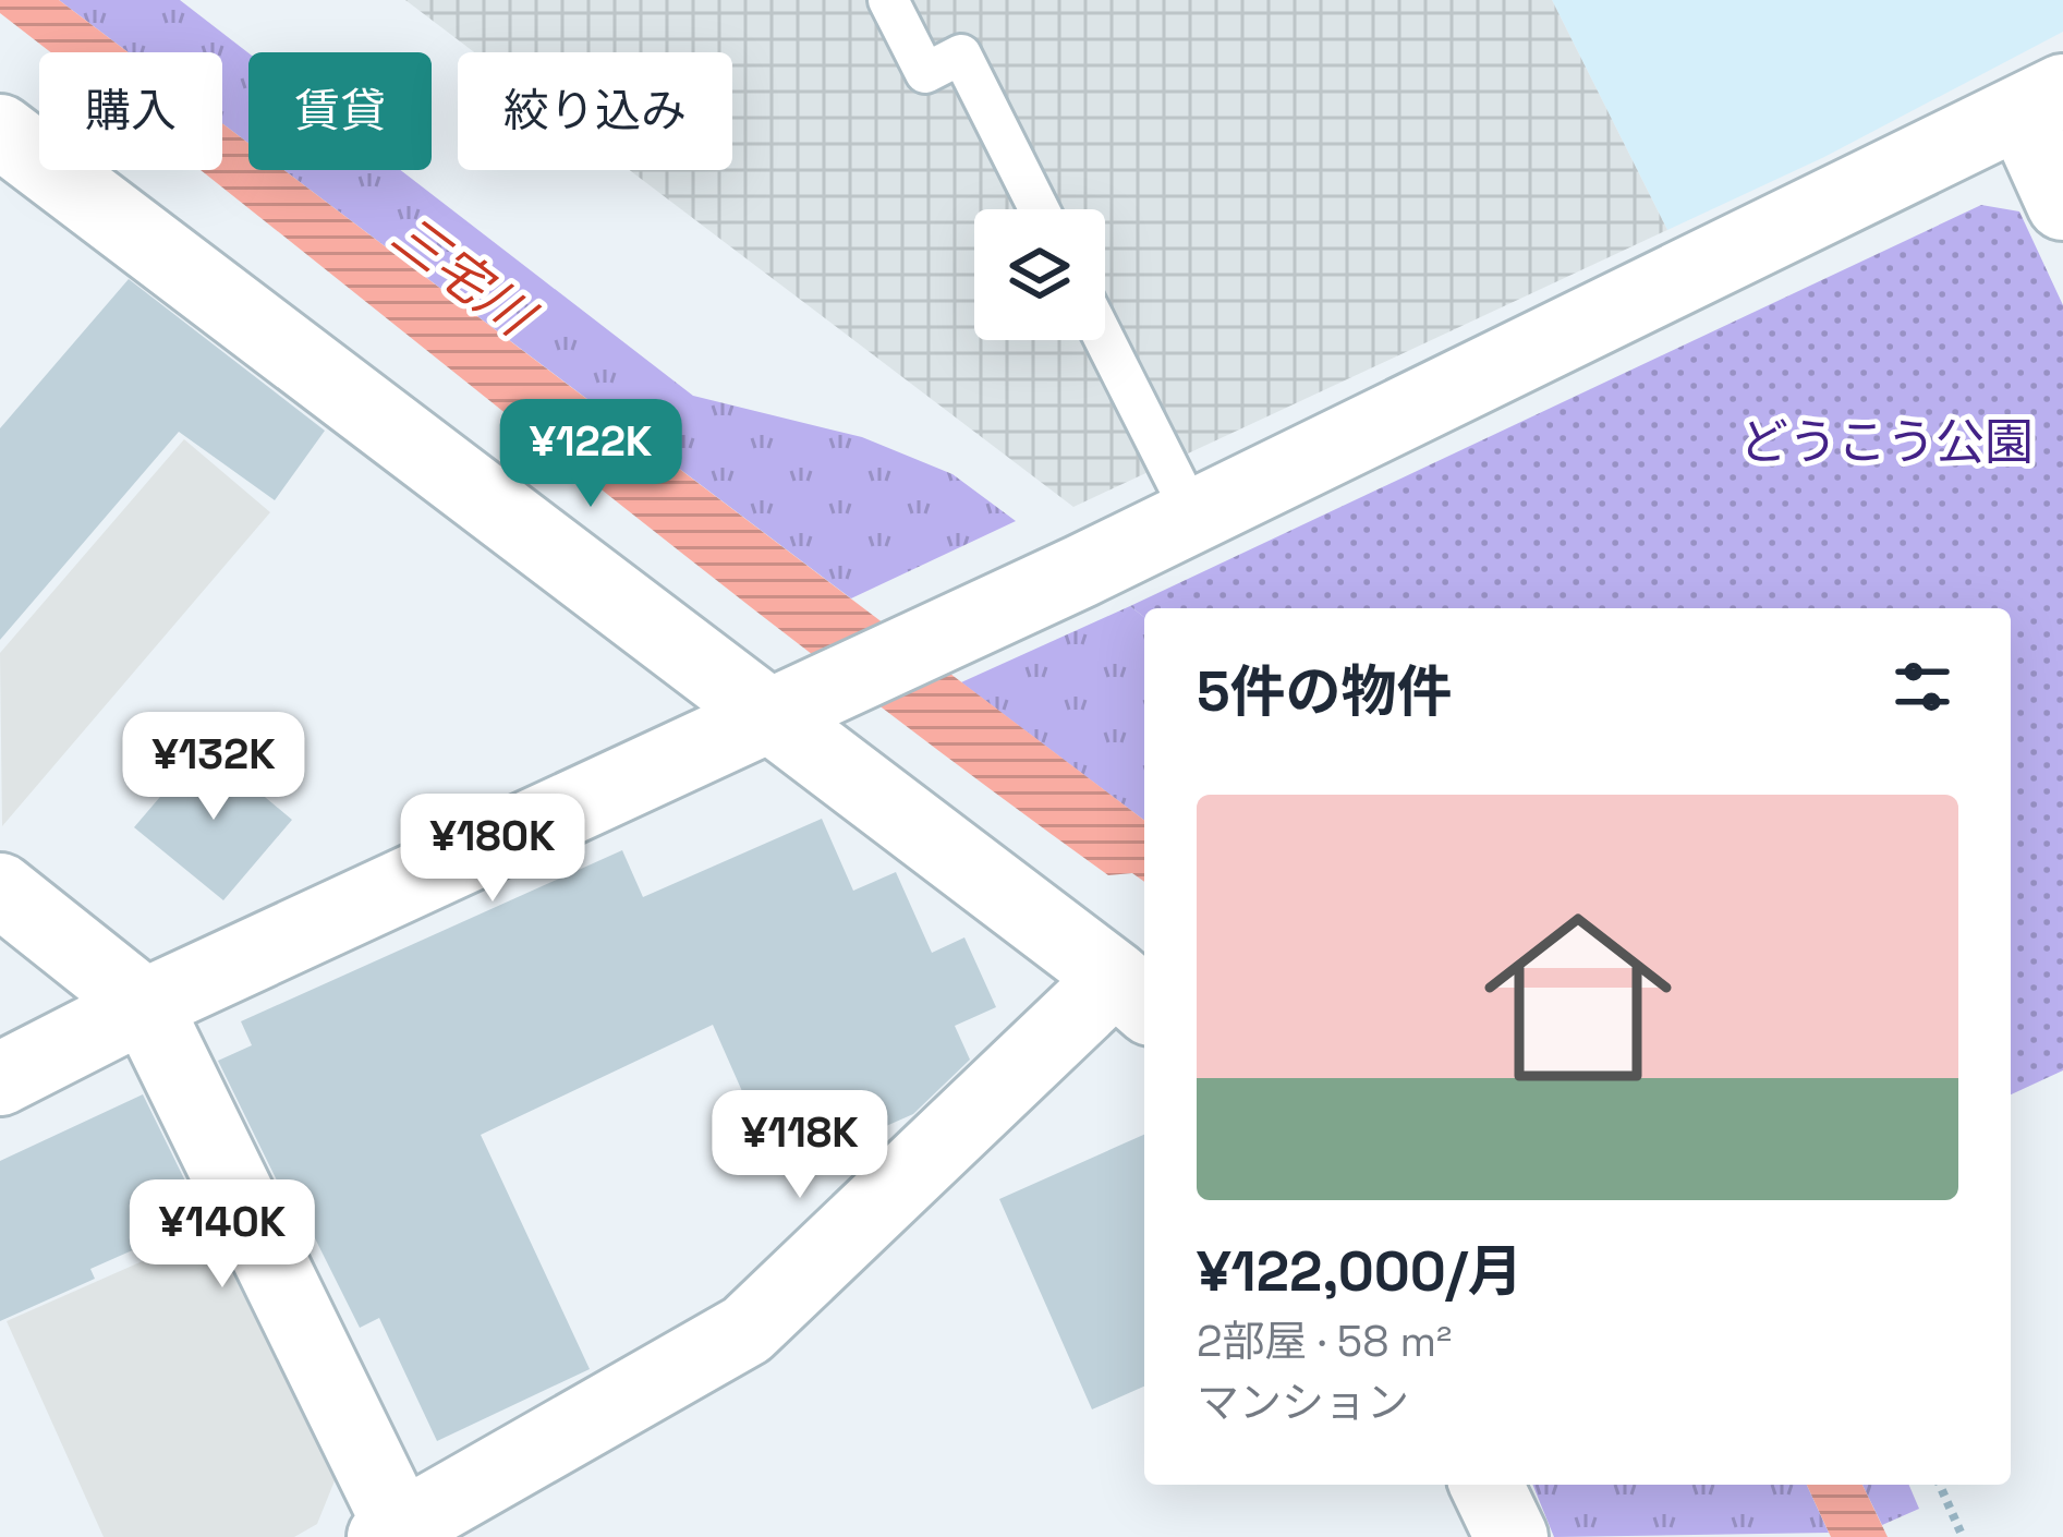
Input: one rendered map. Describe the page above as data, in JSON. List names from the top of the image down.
{
  "water": ["三宅川"],
  "parks": ["どうこう公園"],
  "page": {
    "chip": ["購入", "賃貸", "絞り込み"],
    "price": [
      "¥122K",
      "¥132K",
      "¥180K",
      "¥118K",
      "¥140K"
    ],
    "heading": "5件の物件",
    "list": [
      {
        "name": "¥122,000/月",
        "note": "2部屋 · 58 m² · マンション"
      }
    ]
  }
}
